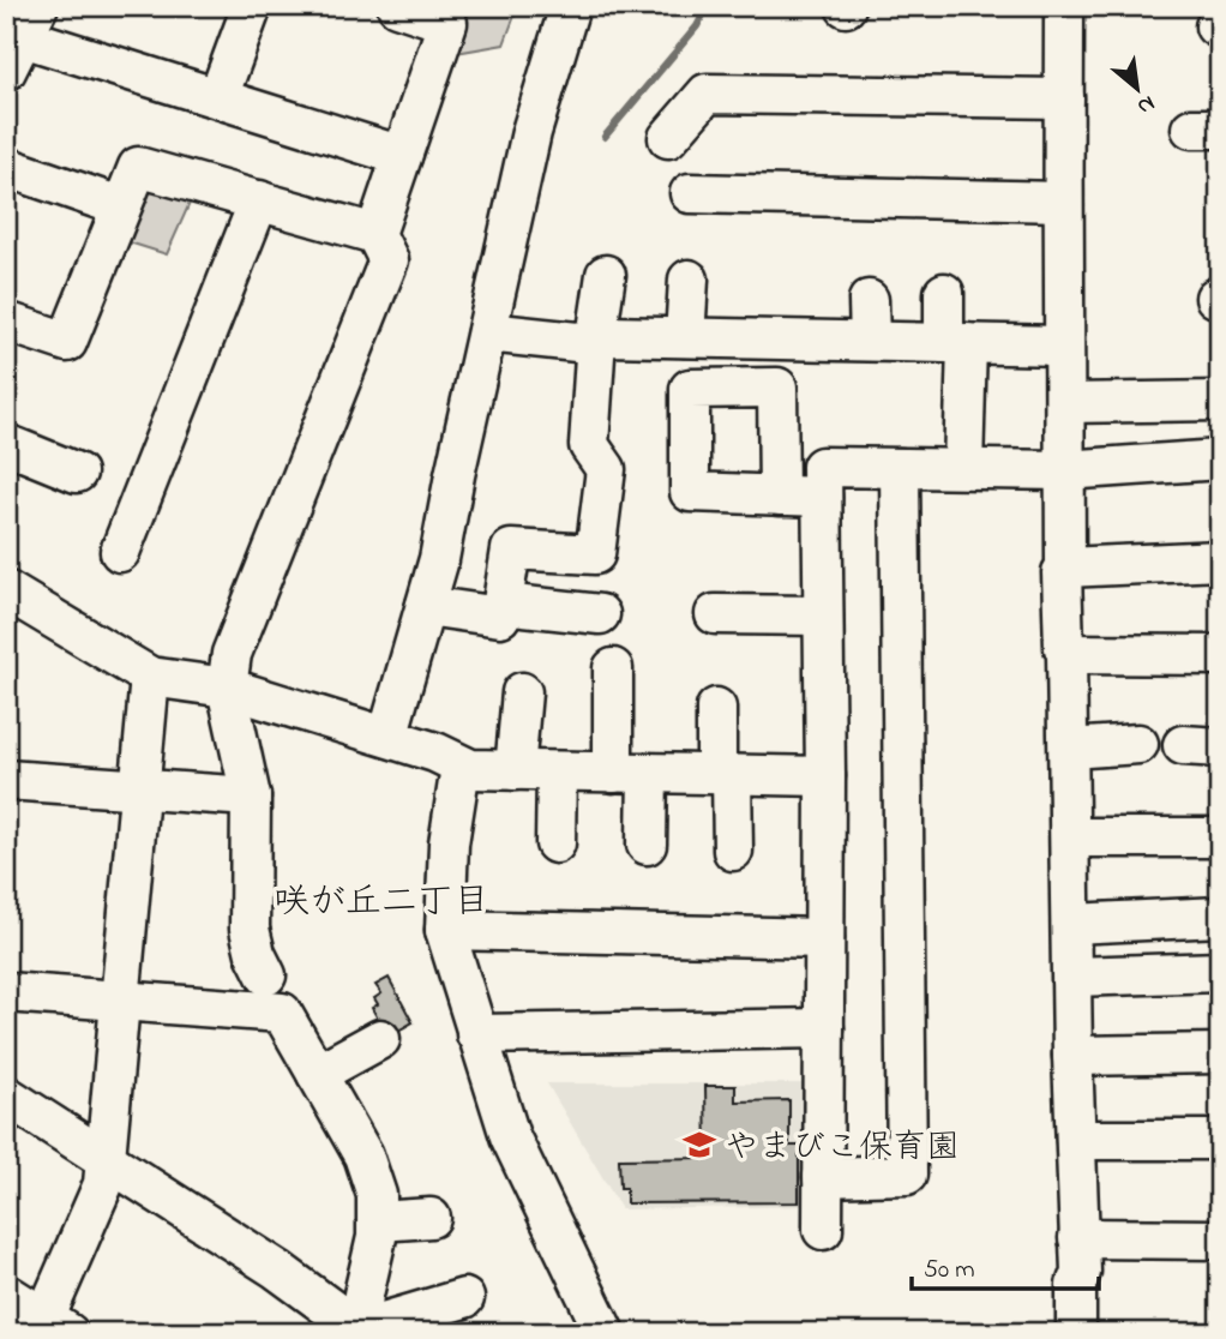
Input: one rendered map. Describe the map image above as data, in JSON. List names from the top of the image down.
{
  "districts": ["咲が丘二丁目"],
  "places": {
    "school or university": ["やまびこ保育園"]
  },
  "scale_bar": "50 m",
  "north": "bottom right"
}
